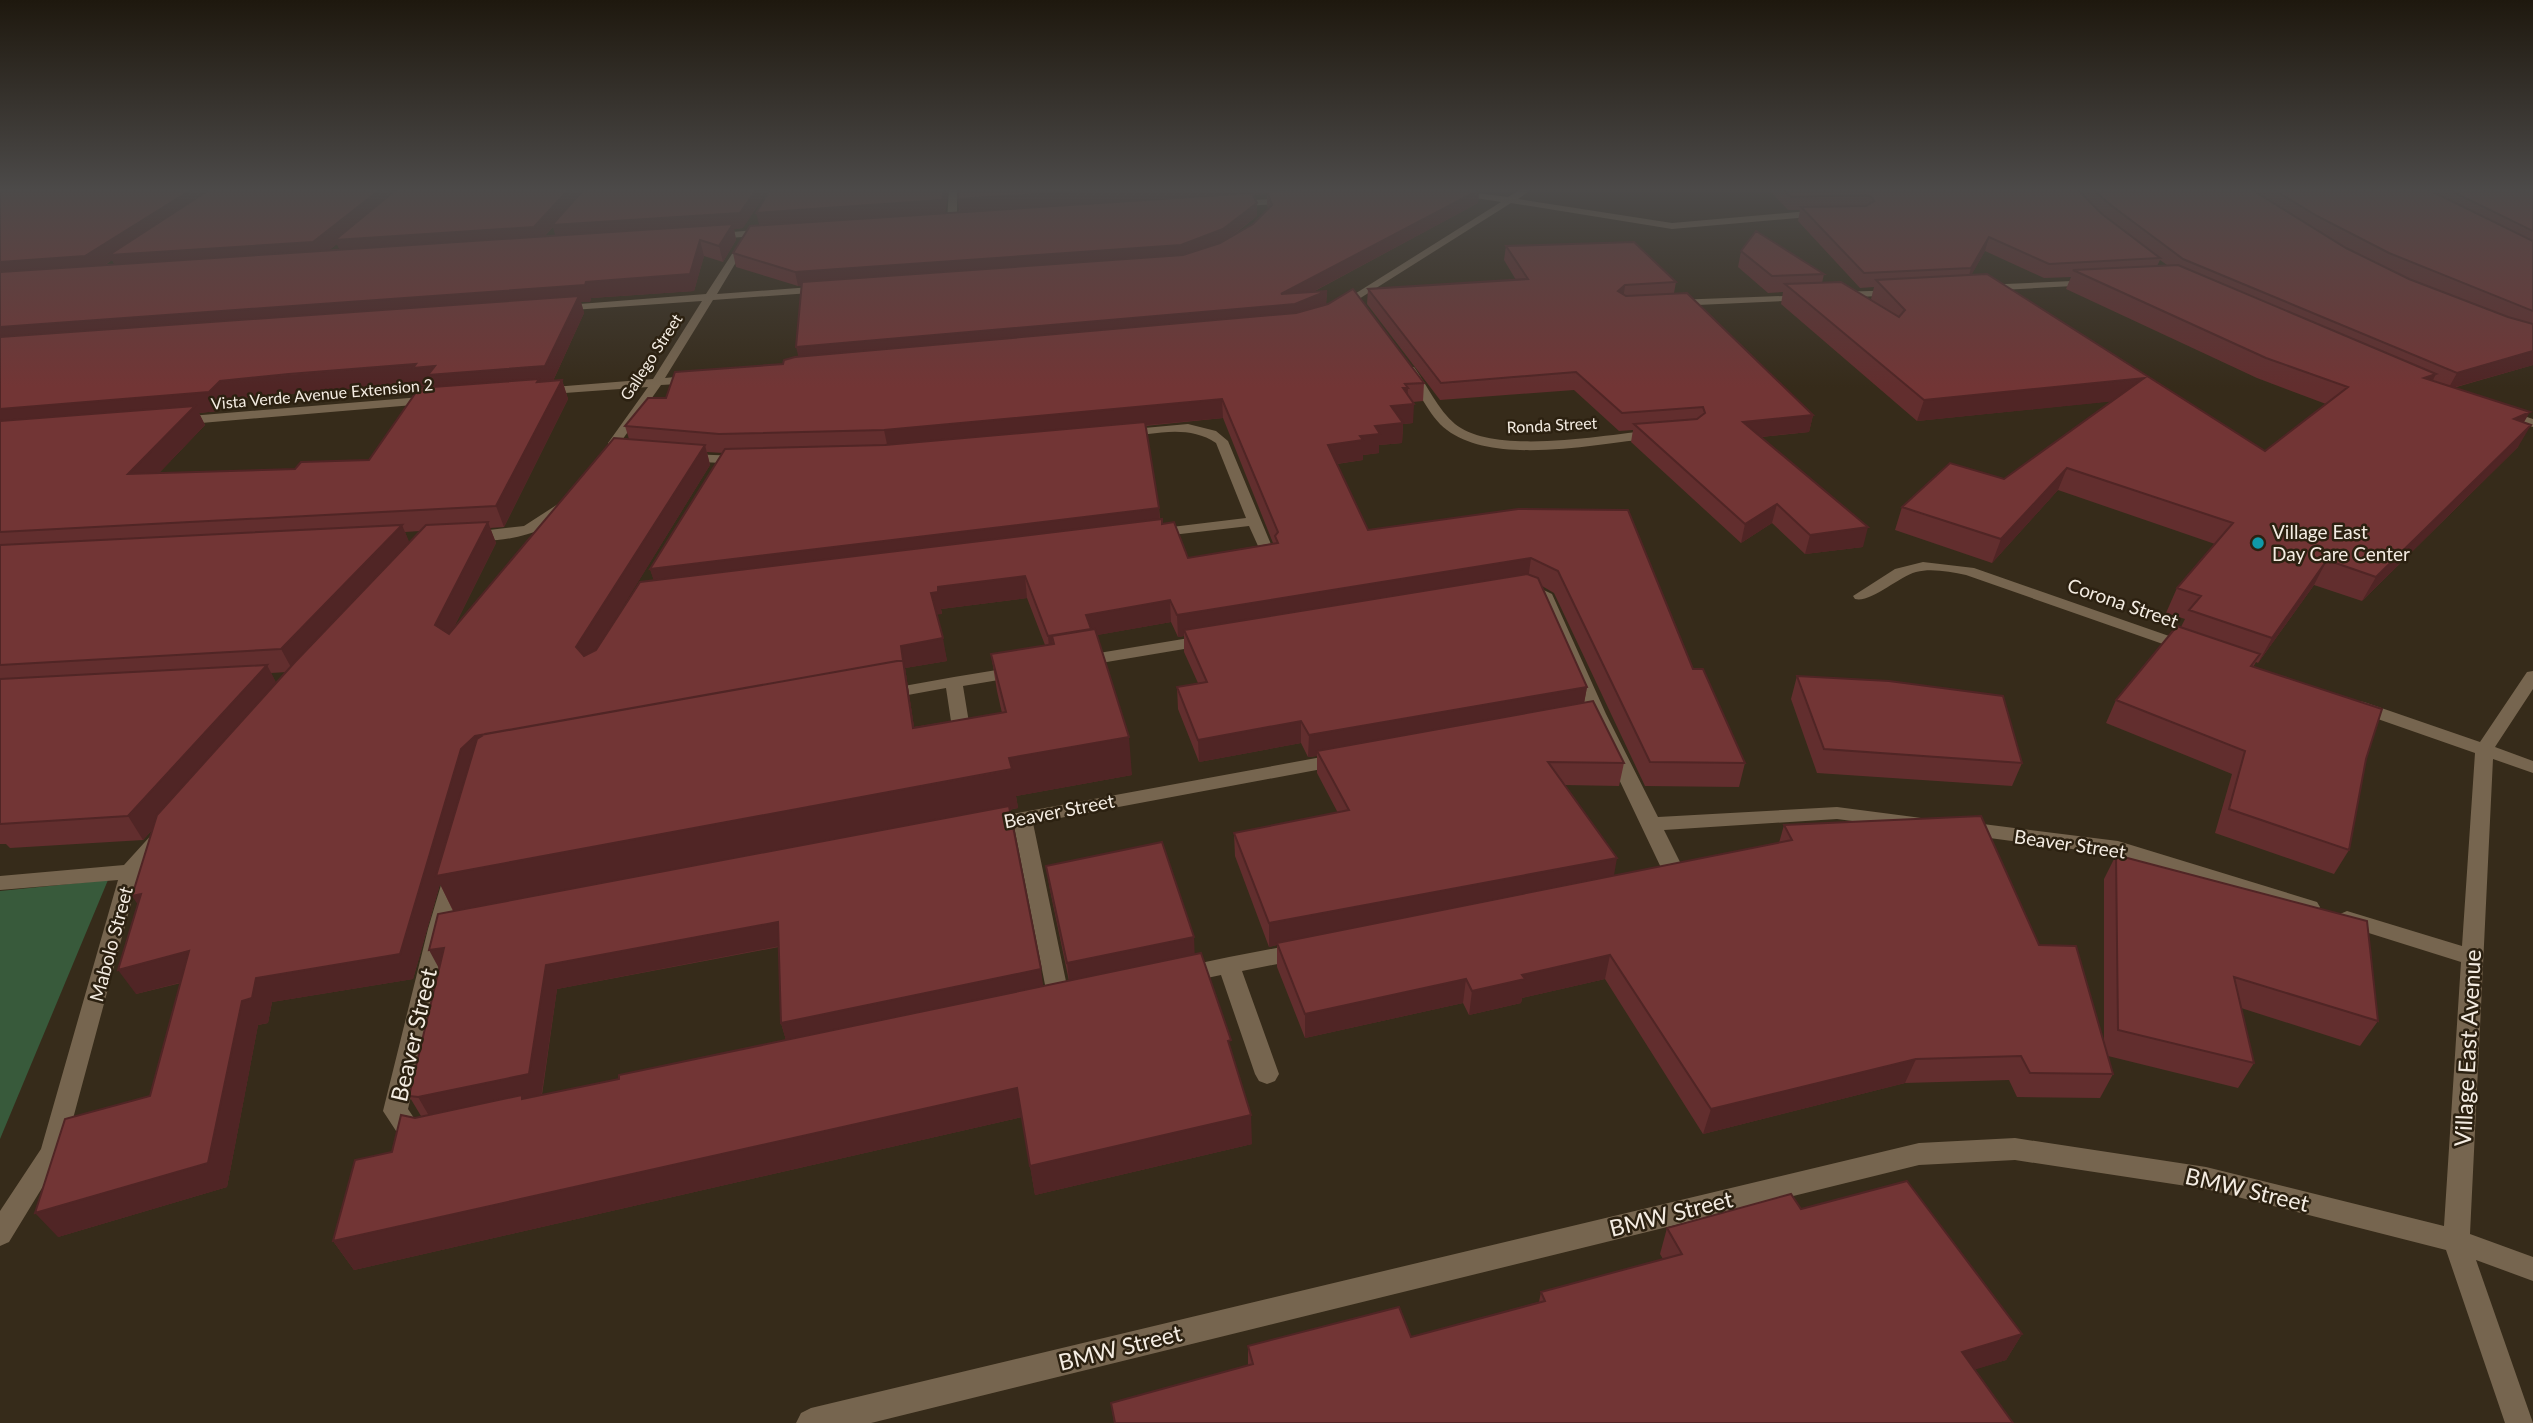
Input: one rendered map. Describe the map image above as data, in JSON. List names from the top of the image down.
{
  "streets": {
    "street": [
      "Gallego Street",
      "Vista Verde Avenue Extension 2",
      "Ronda Street",
      "Corona Street",
      "Beaver Street",
      "Mabolo Street",
      "Village East Avenue",
      "BMW Street"
    ]
  },
  "crossings": [
    ["Beaver Street", "Village East Avenue"],
    ["Village East Avenue", "BMW Street"]
  ],
  "places": ["Village East Day Care Center"]
}
